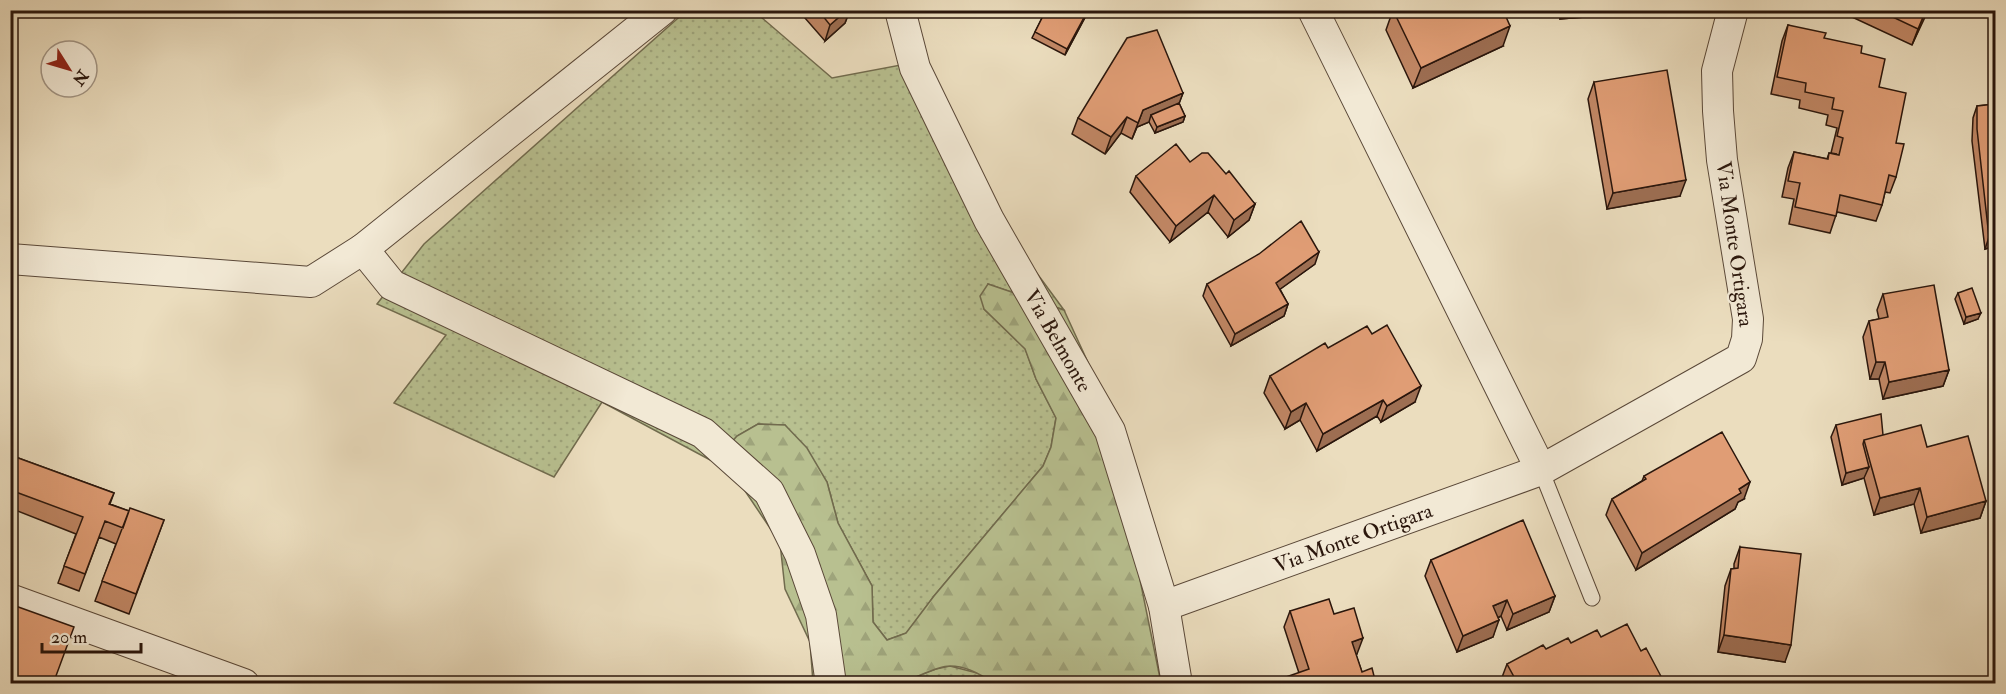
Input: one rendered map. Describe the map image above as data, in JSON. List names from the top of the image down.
{
  "streets": {
    "street": ["Via Monte Ortigara", "Via Belmonte"]
  },
  "crossings": [
    ["Via Monte Ortigara", "Via Belmonte"]
  ],
  "scale_bar": "20 m",
  "north": "bottom right"
}
